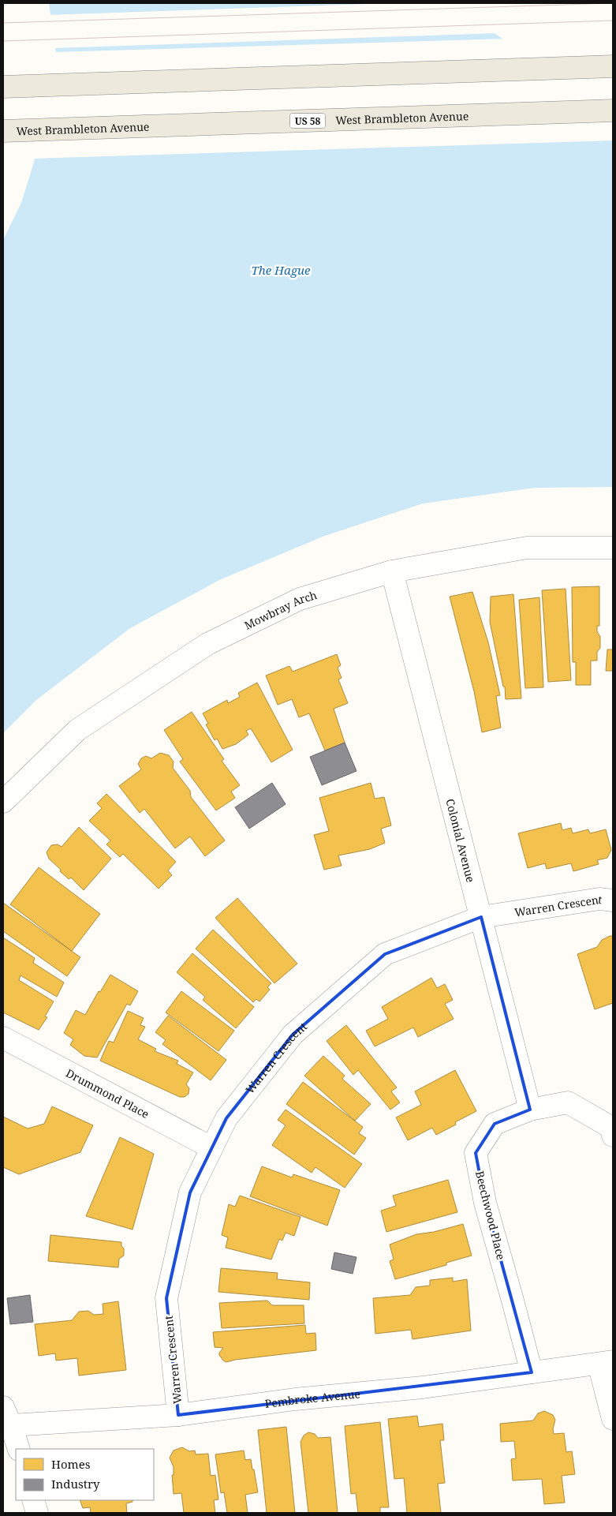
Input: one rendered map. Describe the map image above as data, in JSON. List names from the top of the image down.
{
  "streets": {
    "main road": ["West Brambleton Avenue", "US 58"],
    "street": [
      "Mowbray Arch",
      "Colonial Avenue",
      "Warren Crescent",
      "Drummond Place",
      "Beechwood Place",
      "Pembroke Avenue"
    ]
  },
  "crossings": [
    ["Mowbray Arch", "Colonial Avenue"],
    ["Colonial Avenue", "Warren Crescent"],
    ["Colonial Avenue", "Beechwood Place"],
    ["Warren Crescent", "Drummond Place"],
    ["Warren Crescent", "Pembroke Avenue"],
    ["Beechwood Place", "Pembroke Avenue"]
  ],
  "water": ["The Hague"],
  "legend": ["Homes", "Industry"]
}
